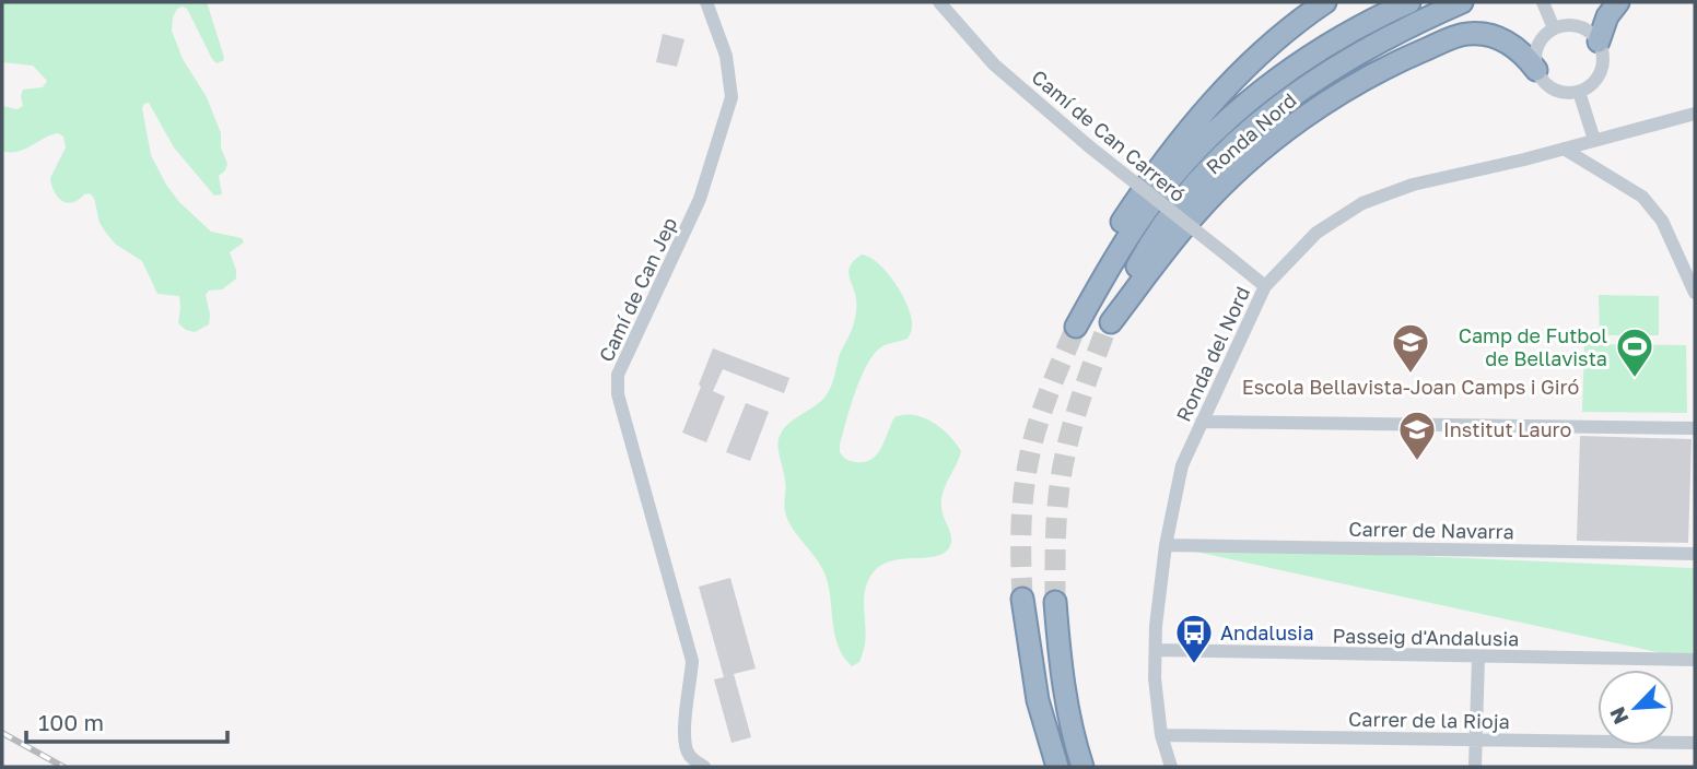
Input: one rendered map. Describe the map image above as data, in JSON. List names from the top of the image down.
{
  "streets": {
    "highway": ["Ronda Nord"],
    "street": [
      "Camí de Can Carreró",
      "Camí de Can Jep",
      "Ronda del Nord",
      "Carrer de Navarra",
      "Passeig d'Andalusia",
      "Carrer de la Rioja"
    ]
  },
  "crossings": [
    ["Camí de Can Carreró", "Ronda del Nord"],
    ["Ronda del Nord", "Carrer de Navarra"],
    ["Ronda del Nord", "Passeig d'Andalusia"],
    ["Ronda del Nord", "Carrer de la Rioja"]
  ],
  "places": {
    "school or university": ["Escola Bellavista-Joan Camps i Giró", "Institut Lauro"],
    "sports": ["Camp de Futbol de Bellavista"],
    "bus stop": ["Andalusia"]
  },
  "scale_bar": "100 m",
  "north": "bottom left"
}
